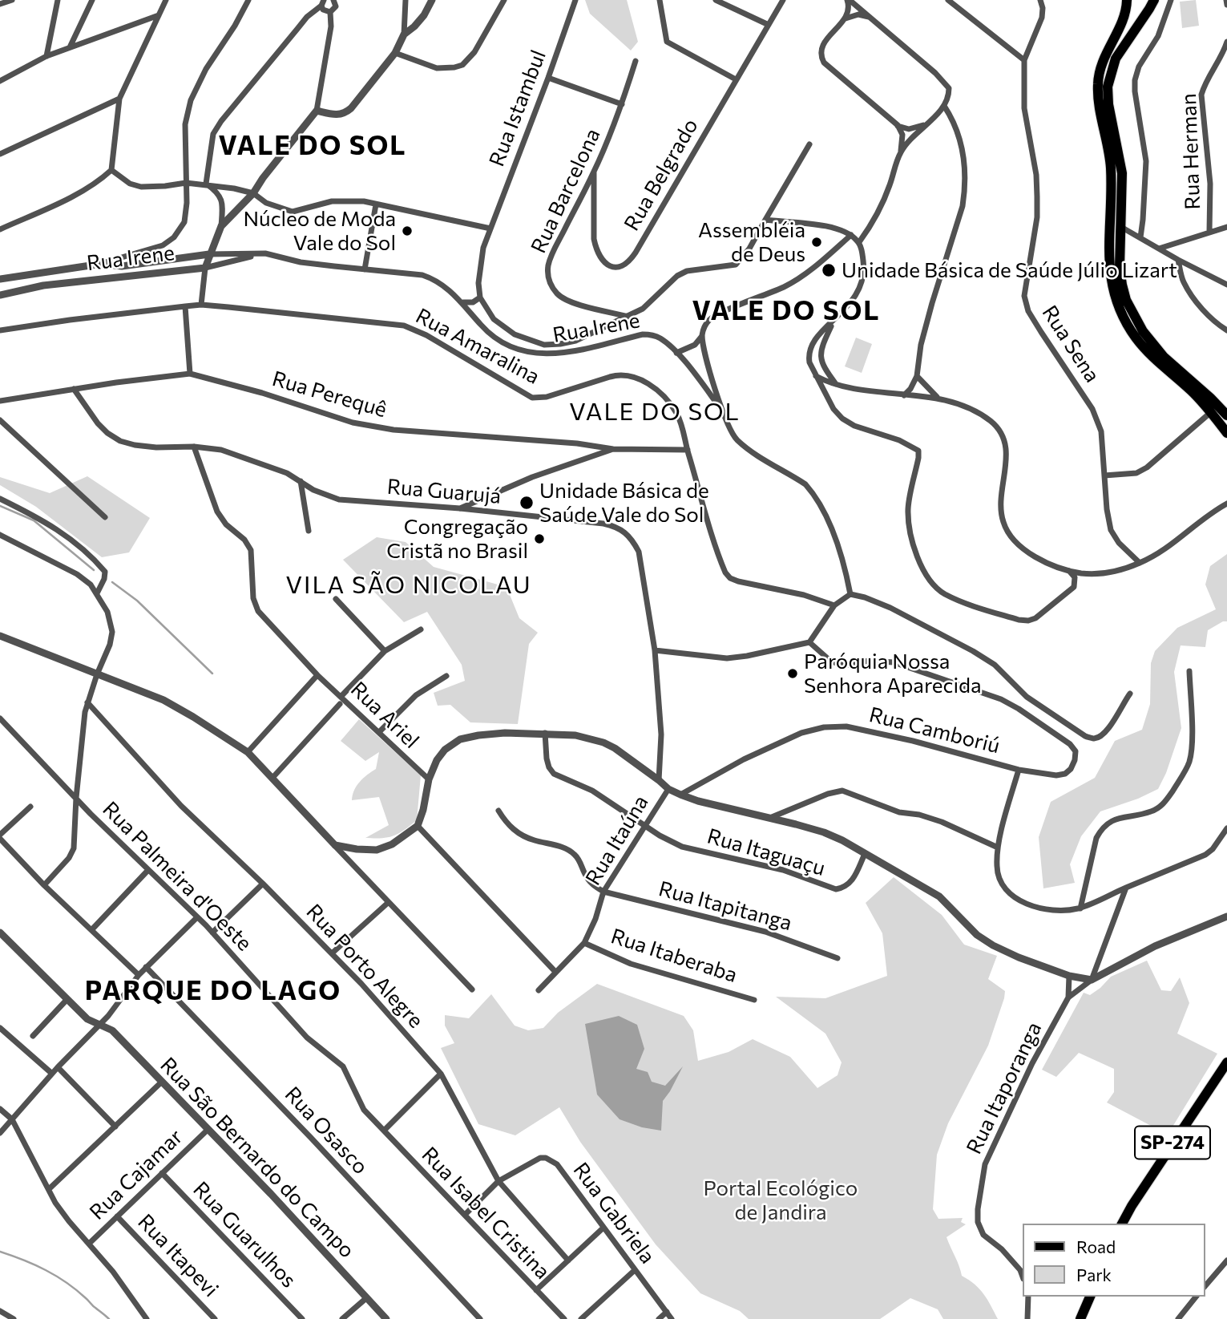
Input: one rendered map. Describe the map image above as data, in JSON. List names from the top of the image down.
{
  "streets": {
    "main road": ["SP-274"],
    "street": [
      "Rua Istambul",
      "Rua Herman",
      "Rua Belgrado",
      "Rua Barcelona",
      "Rua Irene",
      "Rua Sena",
      "Rua Amaralina",
      "Rua Perequê",
      "Rua Guarujá",
      "Rua Ariel",
      "Rua Camboriú",
      "Rua Itaúna",
      "Rua Itaguaçu",
      "Rua Palmeira d'Oeste",
      "Rua Itapitanga",
      "Rua Itaberaba",
      "Rua Porto Alegre",
      "Rua Itaporanga",
      "Rua Osasco",
      "Rua São Bernardo do Campo",
      "Rua Cajamar",
      "Rua Isabel Cristina",
      "Rua Gabriela",
      "Rua Guarulhos",
      "Rua Itapevi"
    ]
  },
  "crossings": [
    ["Rua Belgrado", "Rua Barcelona"],
    ["Rua Amaralina", "Rua Perequê"],
    ["Rua Perequê", "Rua Guarujá"],
    ["Rua Guarujá", "Rua Ariel"],
    ["Rua Itaúna", "Rua Itaguaçu"],
    ["Rua Itaúna", "Rua Itapitanga"],
    ["Rua Itaúna", "Rua Itaberaba"],
    ["Rua Palmeira d'Oeste", "Rua Isabel Cristina"],
    ["Rua Porto Alegre", "Rua Gabriela"],
    ["Rua São Bernardo do Campo", "Rua Cajamar"],
    ["Rua Cajamar", "Rua Guarulhos"],
    ["Rua Cajamar", "Rua Itapevi"],
    ["Rua Isabel Cristina", "Rua Gabriela"]
  ],
  "districts": [
    "VALE DO SOL",
    "VALE DO SOL",
    "VALE DO SOL",
    "VILA SÃO NICOLAU",
    "PARQUE DO LAGO"
  ],
  "parks": ["Portal Ecológico de Jandira"],
  "places": [
    "Núcleo de Moda Vale do Sol",
    "Assembléia de Deus",
    "Unidade Básica de Saúde Júlio Lizart",
    "Unidade Básica de Saúde Vale do Sol",
    "Congregação Cristã no Brasil",
    "Paróquia Nossa Senhora Aparecida"
  ],
  "legend": ["Road", "Park"]
}
